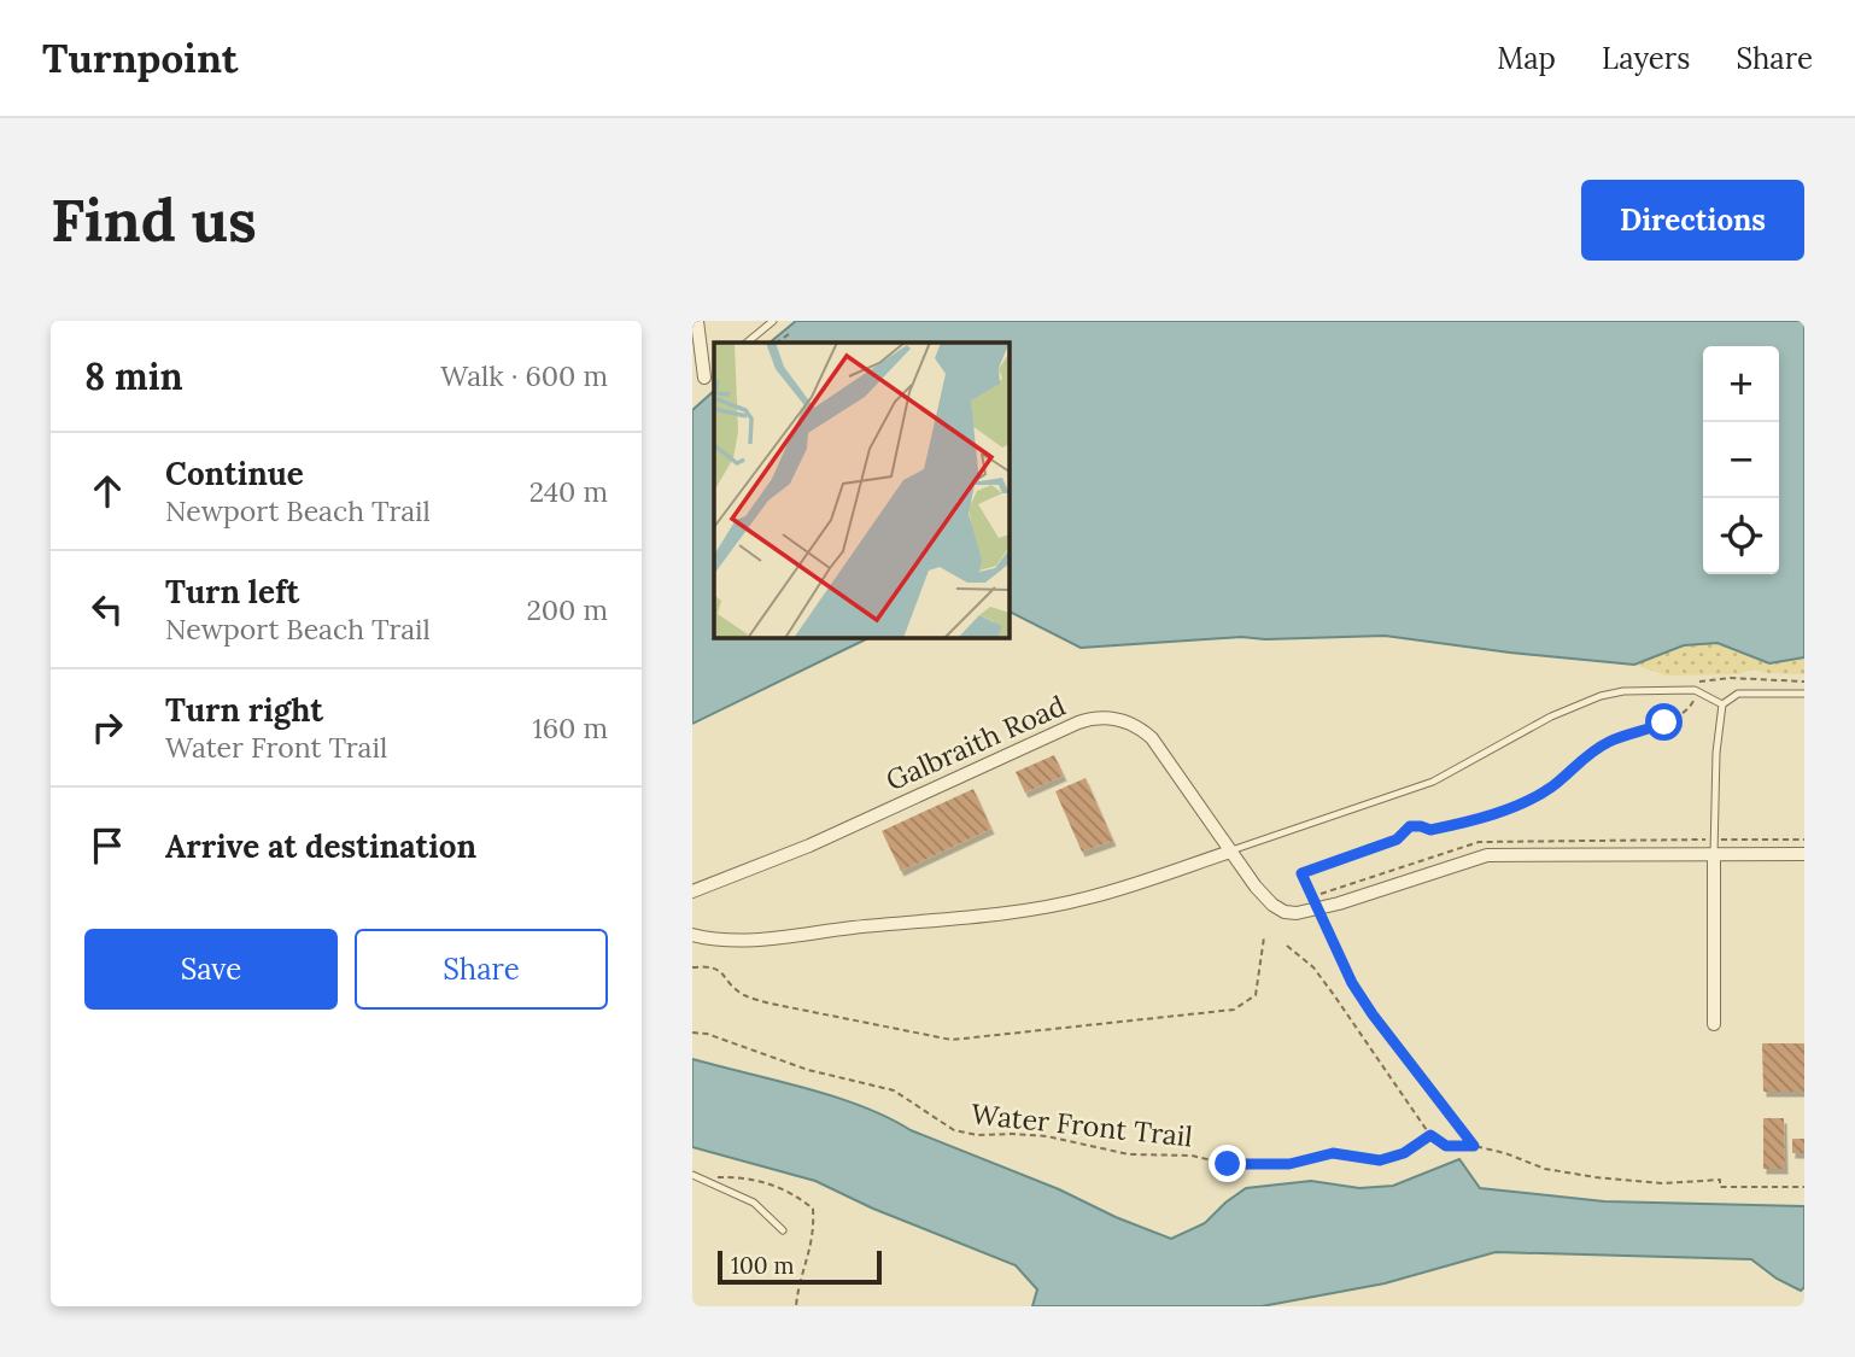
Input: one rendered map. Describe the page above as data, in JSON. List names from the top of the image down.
{
  "streets": {
    "street": ["Galbraith Road"],
    "path": ["Water Front Trail"]
  },
  "scale_bar": "100 m",
  "page": {
    "header": "Turnpoint",
    "nav": ["Map", "Layers", "Share"],
    "buttons": [
      "Directions",
      ["Save", "Share"]
    ],
    "title": "Find us",
    "heading": ["8 min", "Walk · 600 m"],
    "map_buttons": ["+", "−"],
    "list": [
      ["Continue", "Newport Beach Trail", "240 m"],
      ["Turn left", "Newport Beach Trail", "200 m"],
      ["Turn right", "Water Front Trail", "160 m"],
      "Arrive at destination"
    ],
    "scale": "100 m"
  }
}
